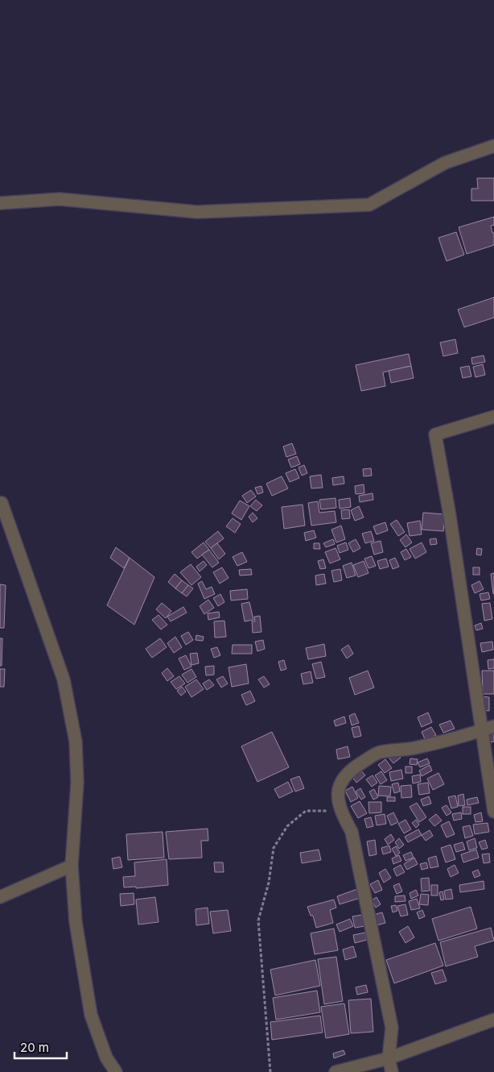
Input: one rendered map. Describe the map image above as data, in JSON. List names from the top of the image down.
{
  "scale_bar": "20 m"
}
